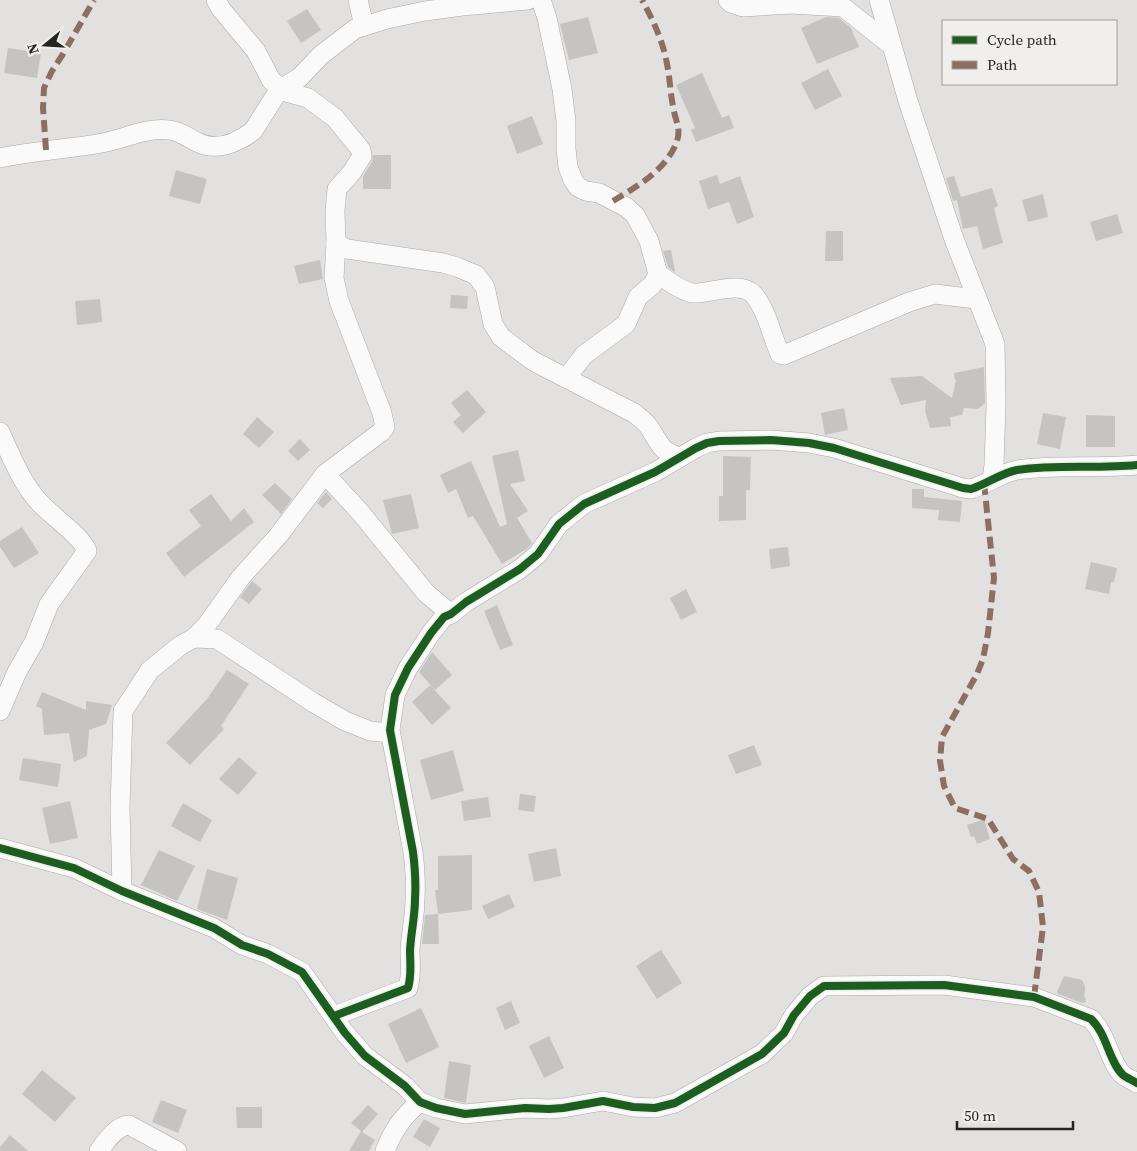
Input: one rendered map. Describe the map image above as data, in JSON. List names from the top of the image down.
{
  "legend": ["Cycle path", "Path"],
  "scale_bar": "50 m",
  "north": "left"
}
